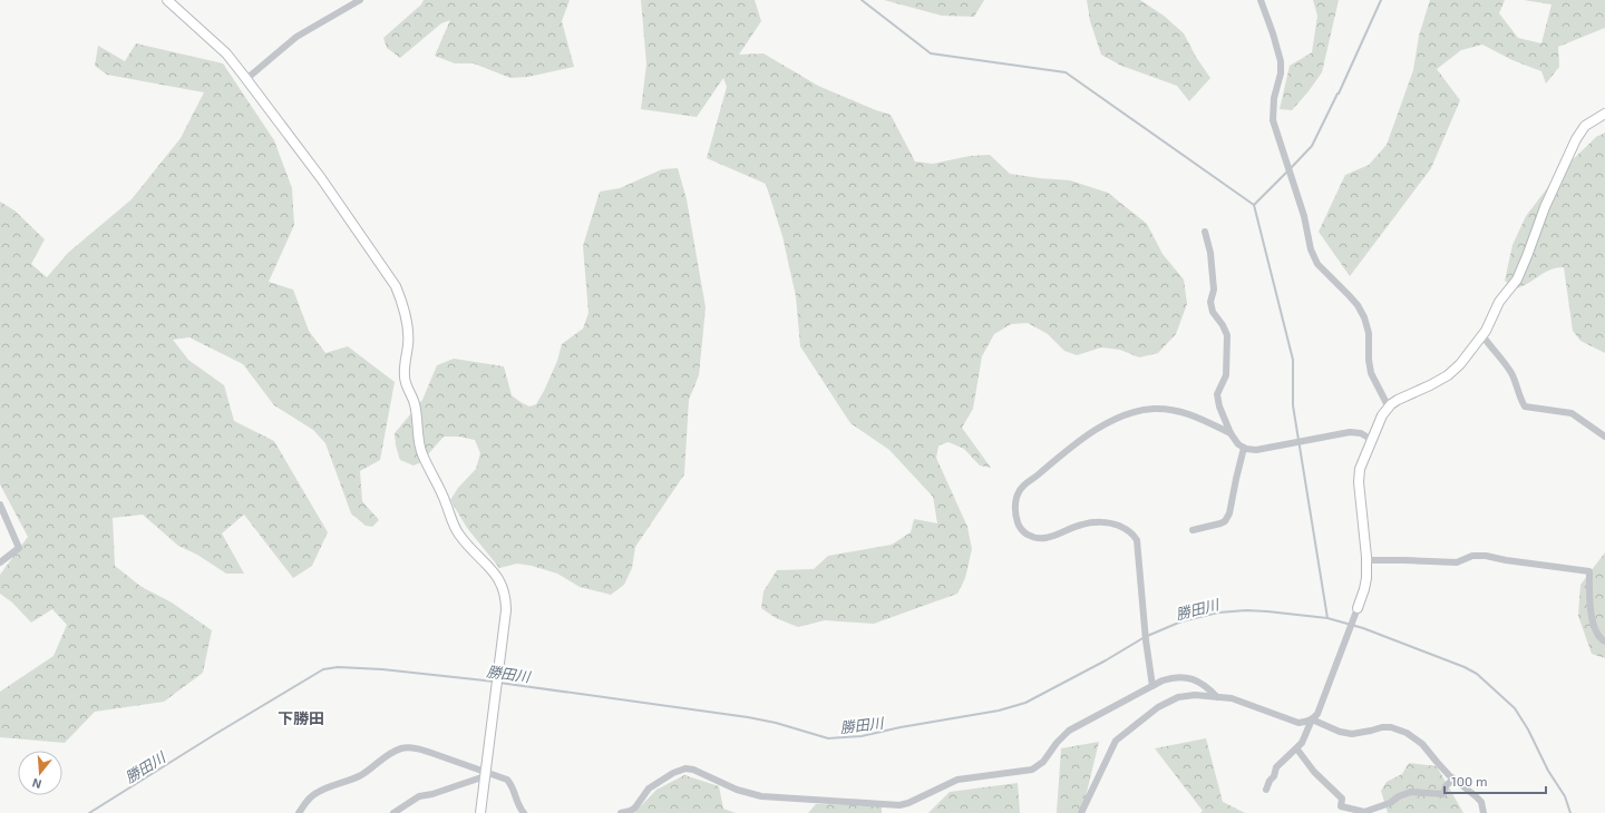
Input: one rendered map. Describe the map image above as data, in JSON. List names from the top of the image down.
{
  "districts": ["下勝田"],
  "water": ["勝田川"],
  "scale_bar": "100 m",
  "north": "bottom"
}
